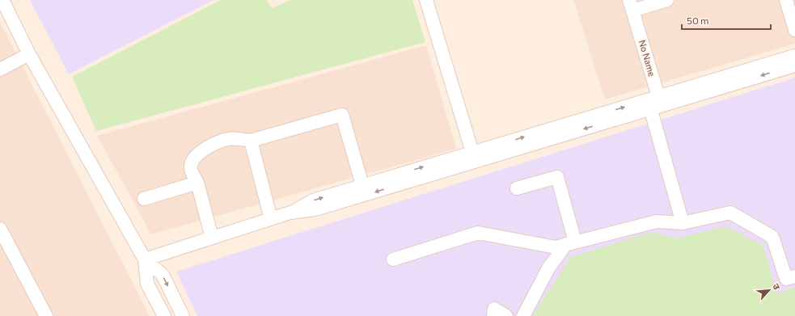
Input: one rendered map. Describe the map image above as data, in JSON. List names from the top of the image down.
{
  "streets": {
    "street": ["No Name"]
  },
  "scale_bar": "50 m",
  "north": "top right"
}
